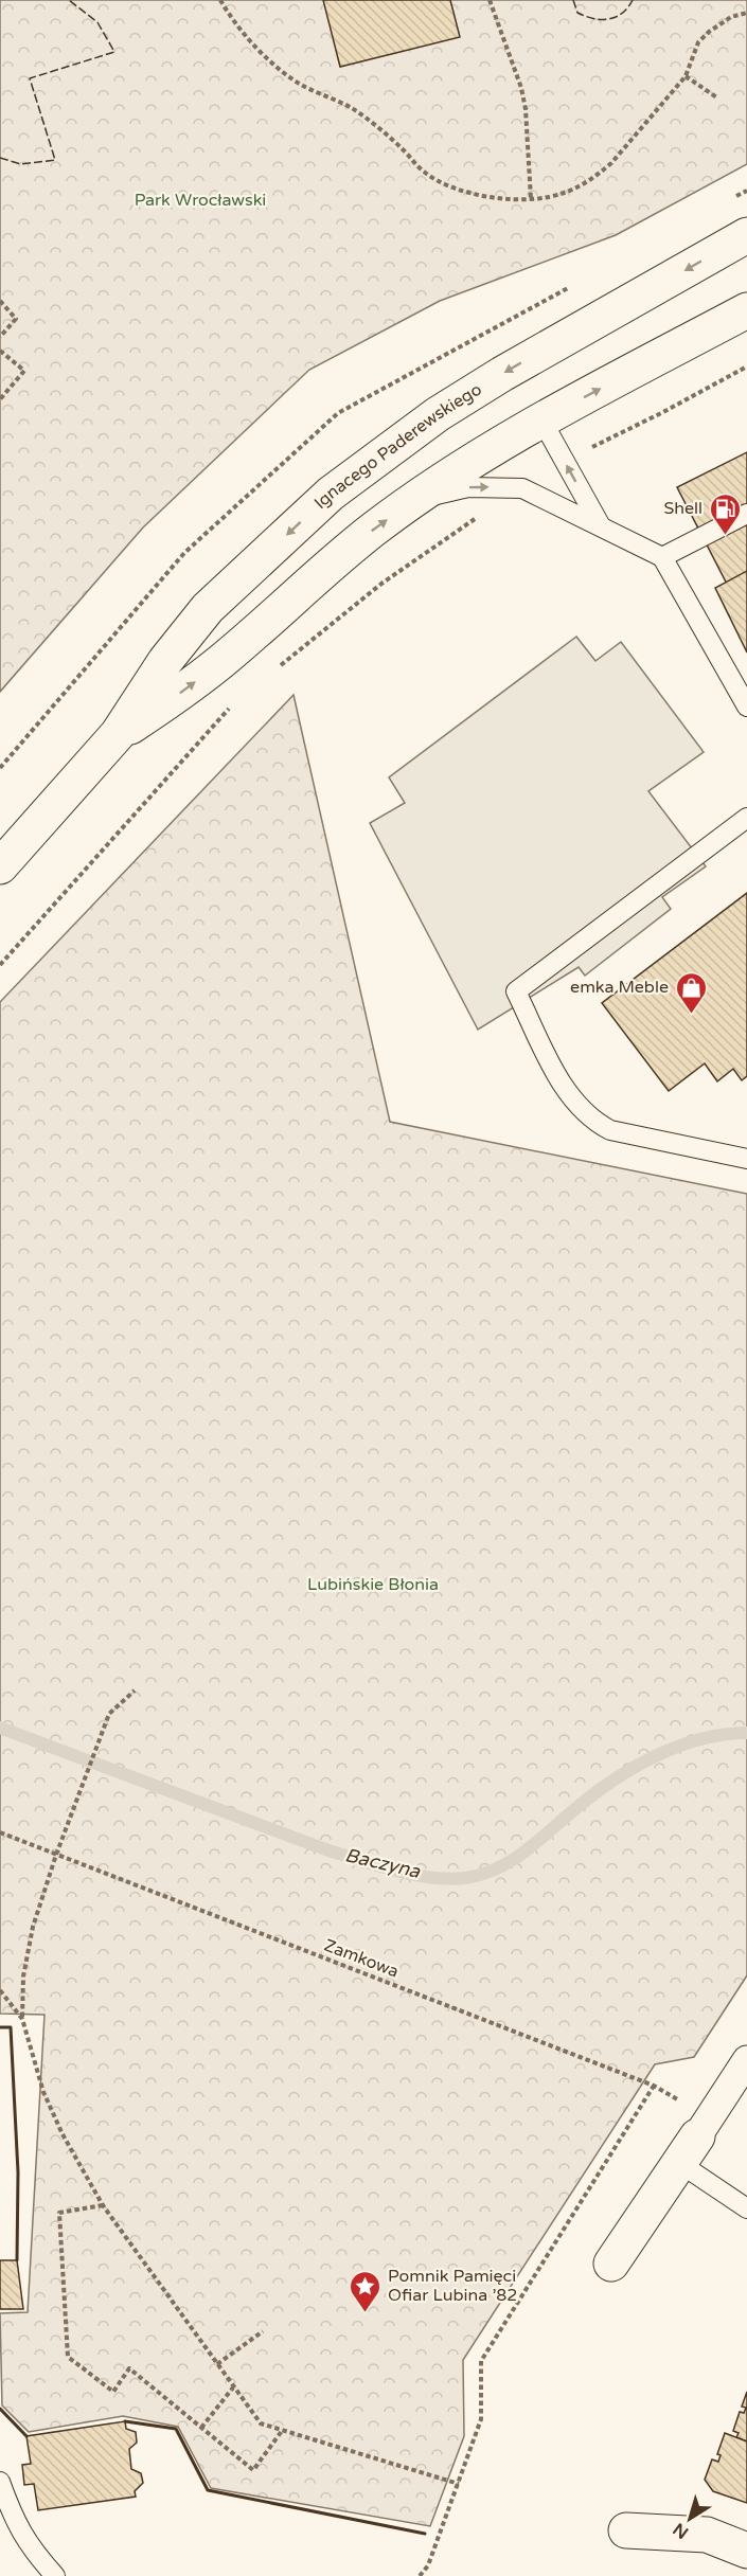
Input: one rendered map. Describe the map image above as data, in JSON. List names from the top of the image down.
{
  "streets": {
    "street": ["Ignacego Paderewskiego"],
    "path": ["Zamkowa"]
  },
  "water": ["Baczyna"],
  "parks": ["Park Wrocławski", "Lubińskie Błonia"],
  "places": {
    "fuel station": ["Shell"],
    "shop": ["emka Meble"],
    "place": ["Pomnik Pamięci Ofiar Lubina ’82"]
  },
  "north": "bottom left"
}
